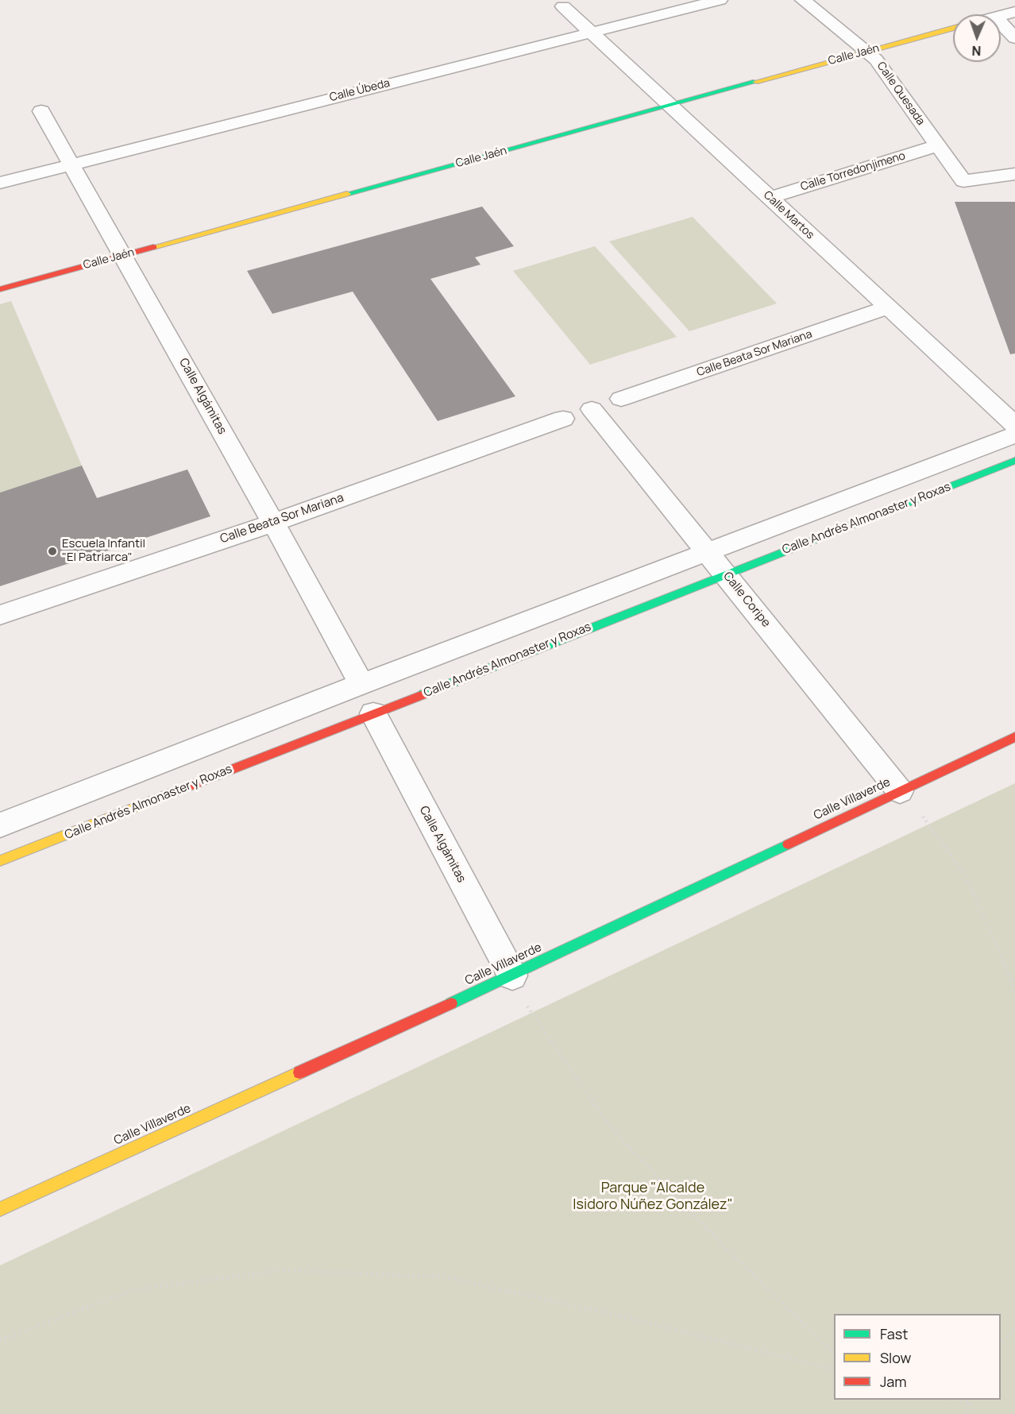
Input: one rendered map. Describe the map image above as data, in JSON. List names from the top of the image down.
{
  "streets": {
    "street": [
      "Calle Jaén",
      "Calle Úbeda",
      "Calle Quesada",
      "Calle Torredonjimeno",
      "Calle Martos",
      "Calle Beata Sor Mariana",
      "Calle Algámitas",
      "Calle Andrés Almonaster y Roxas",
      "Calle Coripe",
      "Calle Villaverde"
    ]
  },
  "crossings": [
    ["Calle Jaén", "Calle Quesada"],
    ["Calle Jaén", "Calle Martos"],
    ["Calle Jaén", "Calle Algámitas"],
    ["Calle Úbeda", "Calle Martos"],
    ["Calle Úbeda", "Calle Algámitas"],
    ["Calle Quesada", "Calle Torredonjimeno"],
    ["Calle Torredonjimeno", "Calle Martos"],
    ["Calle Martos", "Calle Beata Sor Mariana"],
    ["Calle Beata Sor Mariana", "Calle Algámitas"],
    ["Calle Algámitas", "Calle Andrés Almonaster y Roxas"],
    ["Calle Algámitas", "Calle Villaverde"],
    ["Calle Andrés Almonaster y Roxas", "Calle Coripe"],
    ["Calle Coripe", "Calle Villaverde"]
  ],
  "parks": ["Parque \"Alcalde Isidoro Núñez González\""],
  "places": ["Escuela Infantil \"El Patriarca\""],
  "legend": ["Fast", "Slow", "Jam"],
  "north": "bottom"
}
